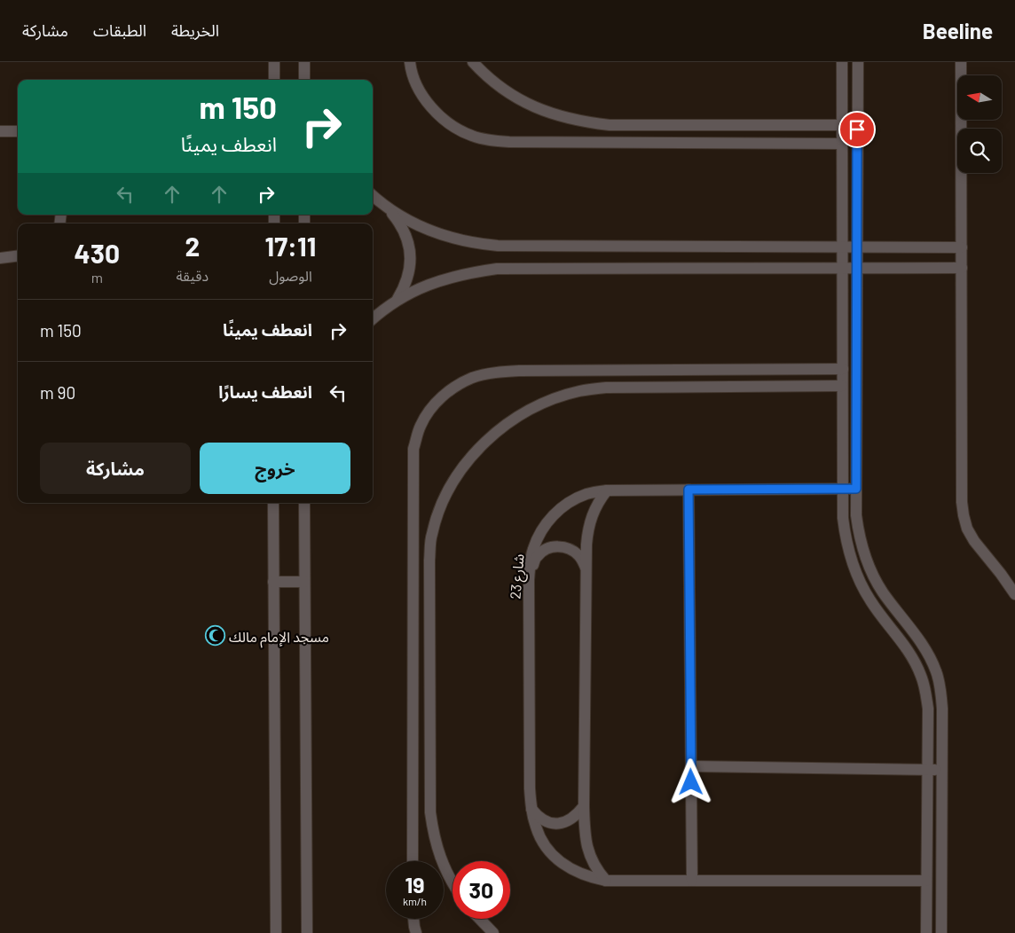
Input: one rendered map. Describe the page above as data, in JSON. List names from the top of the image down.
{
  "streets": {
    "street": ["شارع 23"]
  },
  "places": {
    "mosque": ["مسجد الإمام مالك"]
  },
  "north": "left",
  "page": {
    "header": "Beeline",
    "nav": ["الخريطة", "الطبقات", "مشاركة"],
    "turn": ["150 m", "انعطف يمينًا"],
    "eta": [
      "17:11",
      "الوصول",
      "2",
      "دقيقة",
      "430",
      "m"
    ],
    "list": [
      {
        "name": "انعطف يمينًا",
        "value": "150 m"
      },
      {
        "name": "انعطف يسارًا",
        "value": "90 m"
      }
    ],
    "buttons": ["خروج", "مشاركة"],
    "speed": "19 km/h",
    "limit": "30"
  }
}
